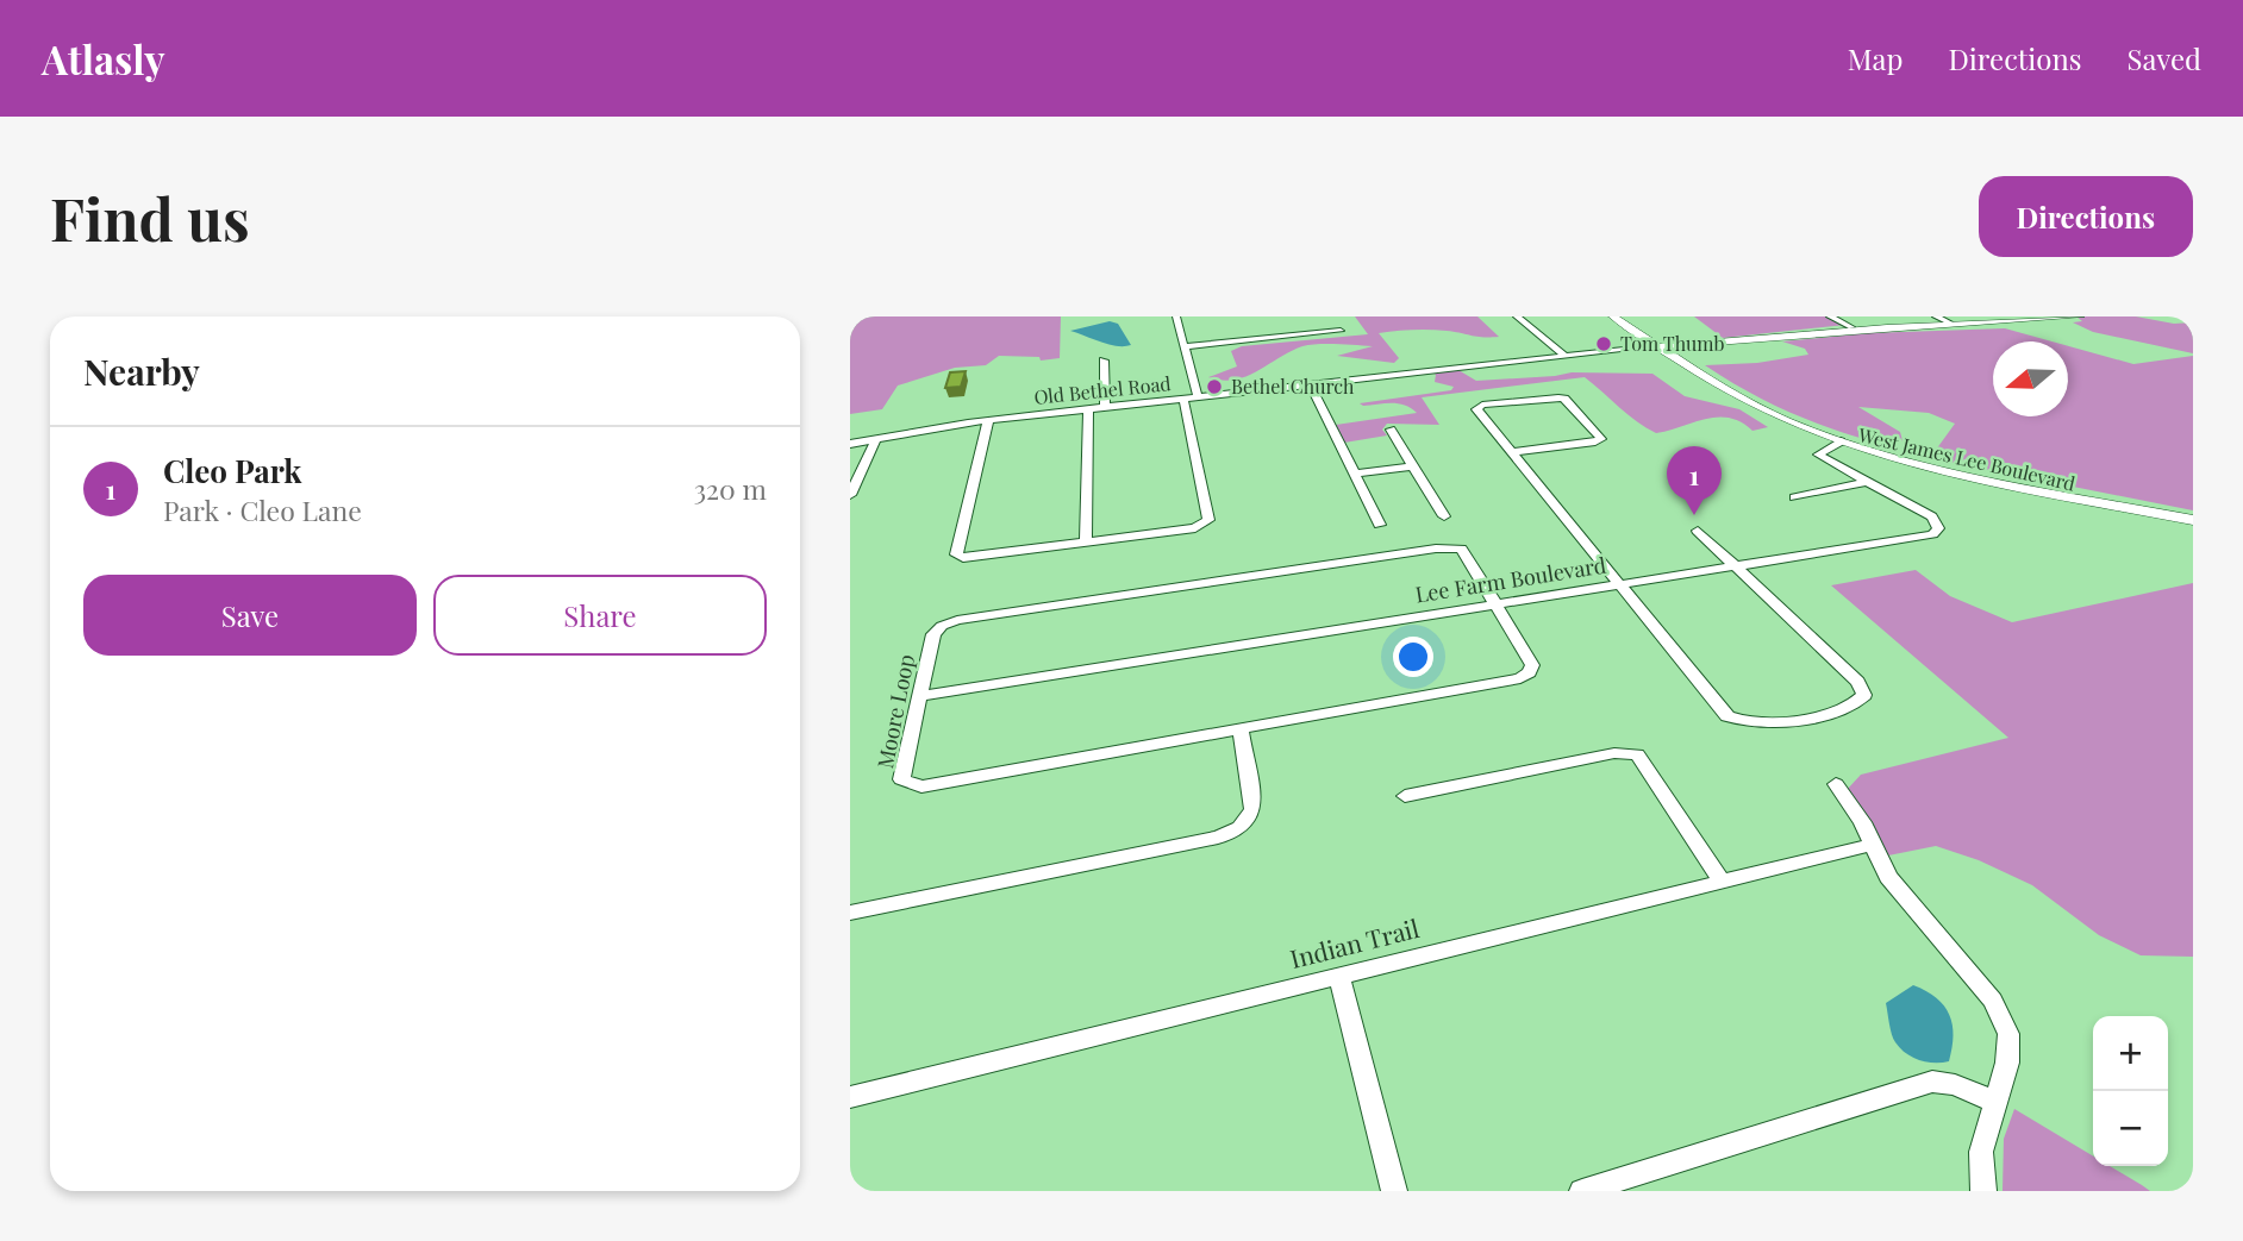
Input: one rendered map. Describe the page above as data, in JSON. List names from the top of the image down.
{
  "streets": {
    "main road": ["West James Lee Boulevard"],
    "street": [
      "Old Bethel Road",
      "Lee Farm Boulevard",
      "Moore Loop",
      "Indian Trail"
    ]
  },
  "crossings": [
    ["Old Bethel Road", "West James Lee Boulevard"],
    ["West James Lee Boulevard", "Lee Farm Boulevard"],
    ["Lee Farm Boulevard", "Moore Loop"]
  ],
  "places": ["Tom Thumb", "Bethel Church"],
  "north": "left",
  "page": {
    "header": "Atlasly",
    "nav": ["Map", "Directions", "Saved"],
    "buttons": [
      "Directions",
      ["Save", "Share"]
    ],
    "title": "Find us",
    "heading": "Nearby",
    "list": [
      {
        "mark": "1",
        "name": "Cleo Park",
        "note": "Park · Cleo Lane",
        "value": "320 m"
      }
    ],
    "pins": "1",
    "map_buttons": ["+", "−"]
  }
}
